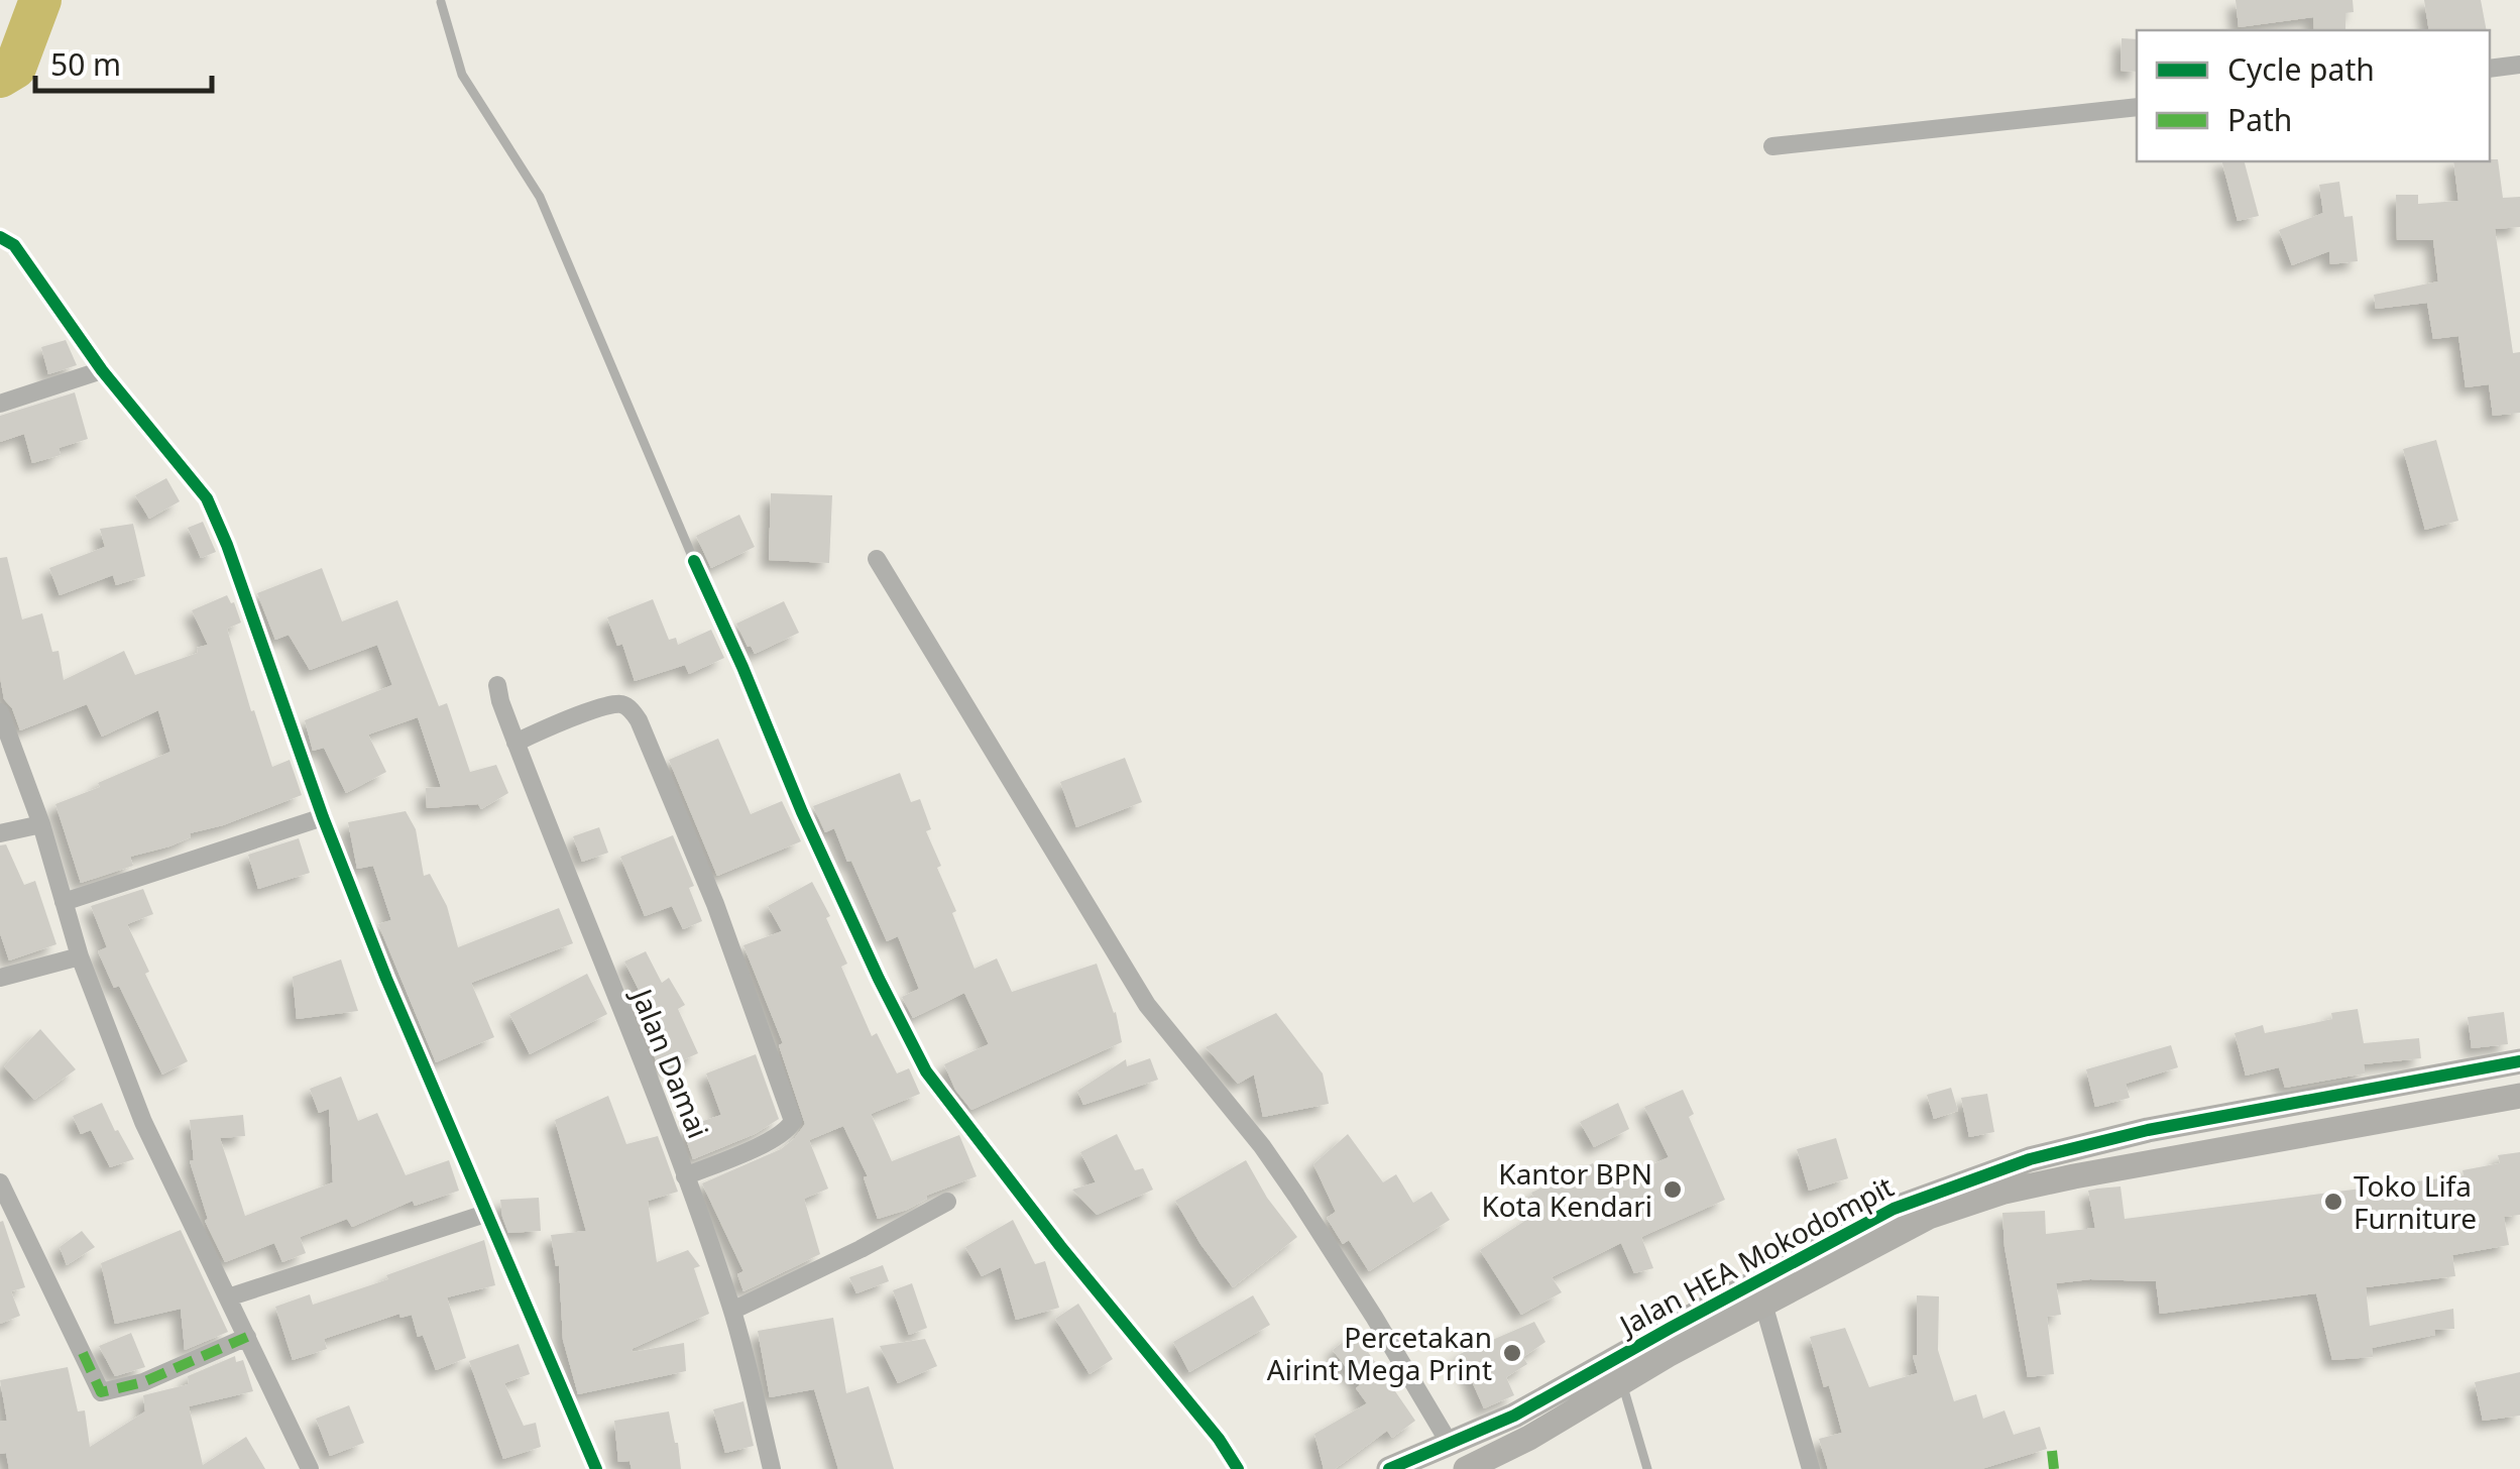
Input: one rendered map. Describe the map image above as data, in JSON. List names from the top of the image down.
{
  "streets": {
    "street": ["Jalan Damai", "Jalan HEA Mokodompit"]
  },
  "places": ["Kantor BPN Kota Kendari", "Toko Lifa Furniture", "Percetakan Airint Mega Print"],
  "legend": ["Cycle path", "Path"],
  "scale_bar": "50 m"
}
